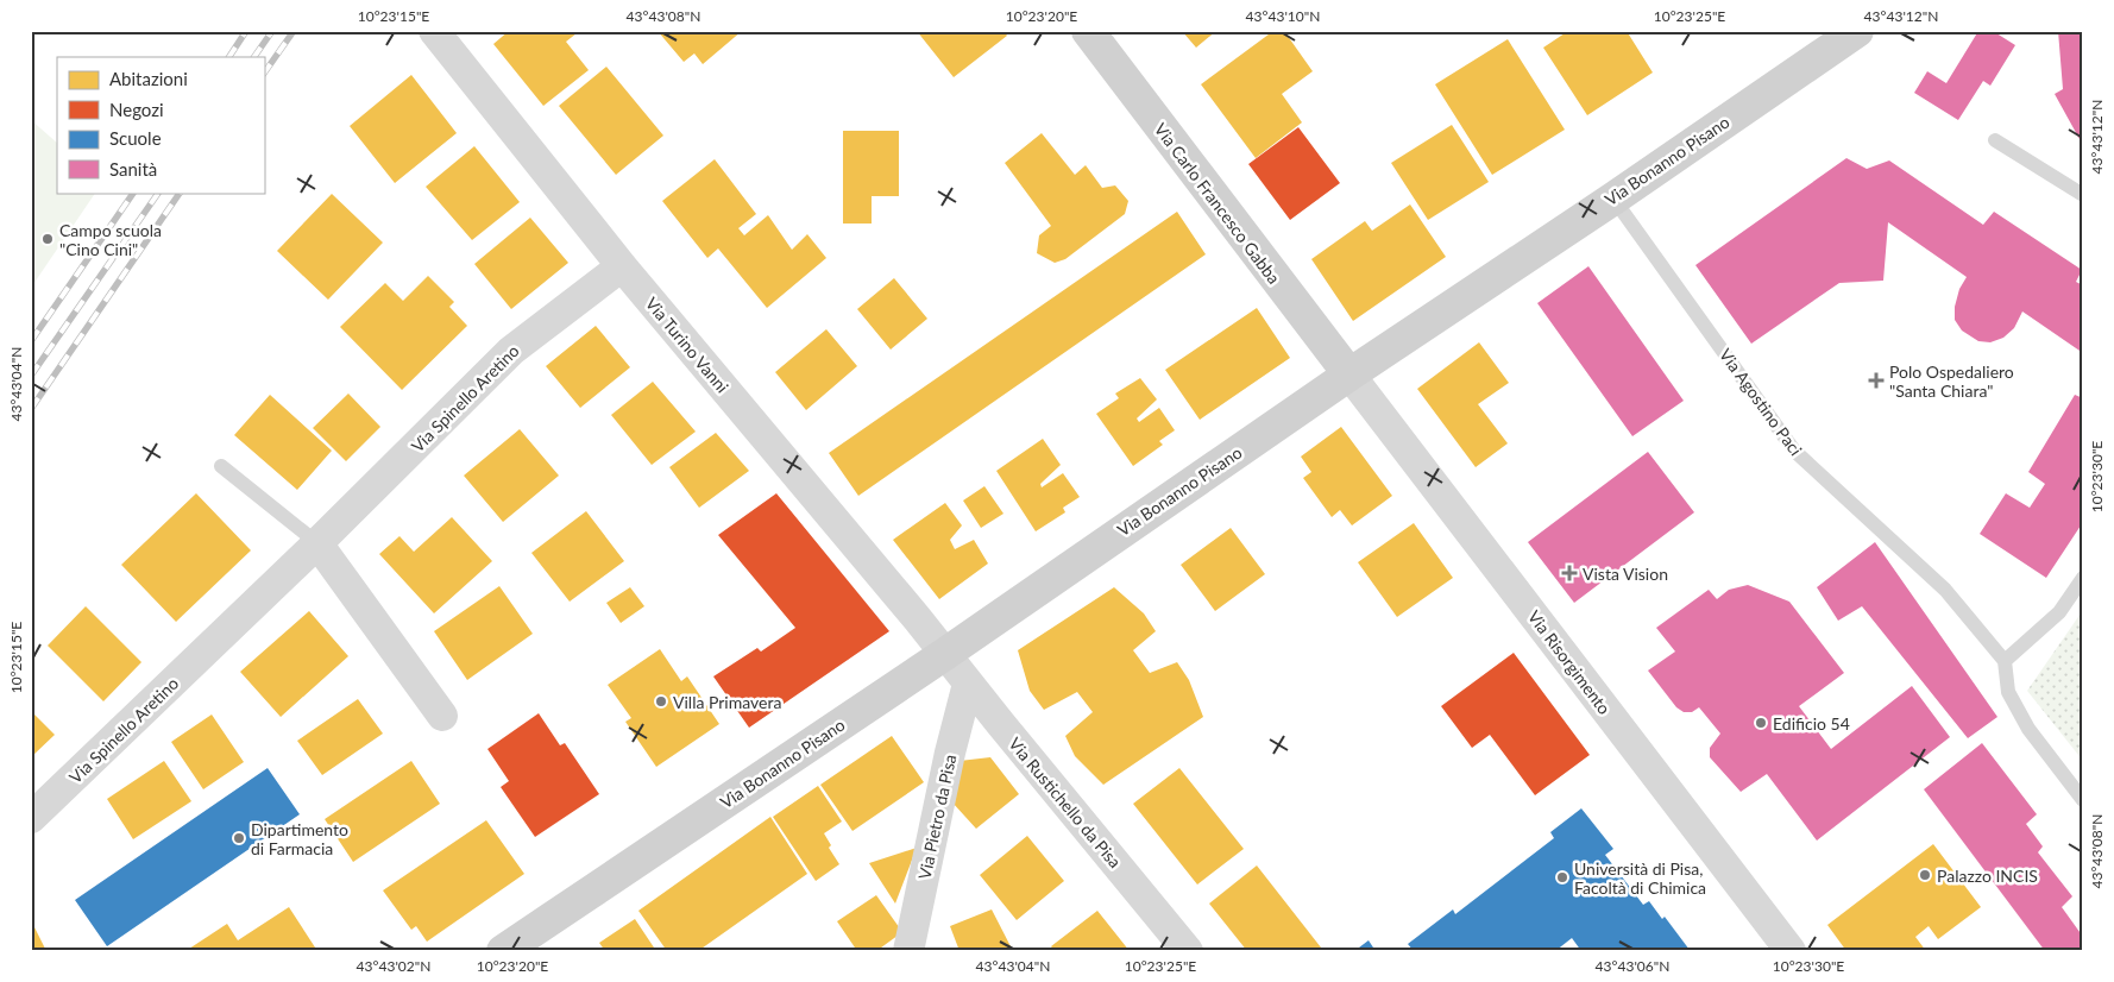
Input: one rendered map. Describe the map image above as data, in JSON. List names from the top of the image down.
{
  "streets": {
    "main road": ["Via Bonanno Pisano", "Via Carlo Francesco Gabba"],
    "street": [
      "Via Turino Vanni",
      "Via Spinello Aretino",
      "Via Risorgimento",
      "Via Rustichello da Pisa",
      "Via Pietro da Pisa"
    ],
    "lane": ["Via Agostino Paci"]
  },
  "crossings": [
    ["Via Bonanno Pisano", "Via Carlo Francesco Gabba"],
    ["Via Bonanno Pisano", "Via Turino Vanni"],
    ["Via Bonanno Pisano", "Via Agostino Paci"],
    ["Via Bonanno Pisano", "Via Risorgimento"],
    ["Via Bonanno Pisano", "Via Rustichello da Pisa"],
    ["Via Carlo Francesco Gabba", "Via Risorgimento"],
    ["Via Turino Vanni", "Via Spinello Aretino"],
    ["Via Turino Vanni", "Via Rustichello da Pisa"],
    ["Via Rustichello da Pisa", "Via Pietro da Pisa"]
  ],
  "places": {
    "other": [
      "Campo scuola \"Cino Cini\"",
      "Villa Primavera",
      "Edificio 54",
      "Dipartimento di Farmacia",
      "Palazzo INCIS",
      "Università di Pisa, Facoltà di Chimica"
    ],
    "health": ["Polo Ospedaliero \"Santa Chiara\"", "Vista Vision"]
  },
  "legend": [
    "Abitazioni",
    "Negozi",
    "Scuole",
    "Sanità"
  ],
  "coordinates": [
    "10°23'15\"E",
    "43°43'08\"N",
    "10°23'20\"E",
    "43°43'10\"N",
    "10°23'25\"E",
    "43°43'12\"N",
    "43°43'04\"N",
    "10°23'30\"E",
    "43°43'02\"N",
    "43°43'06\"N"
  ]
}
